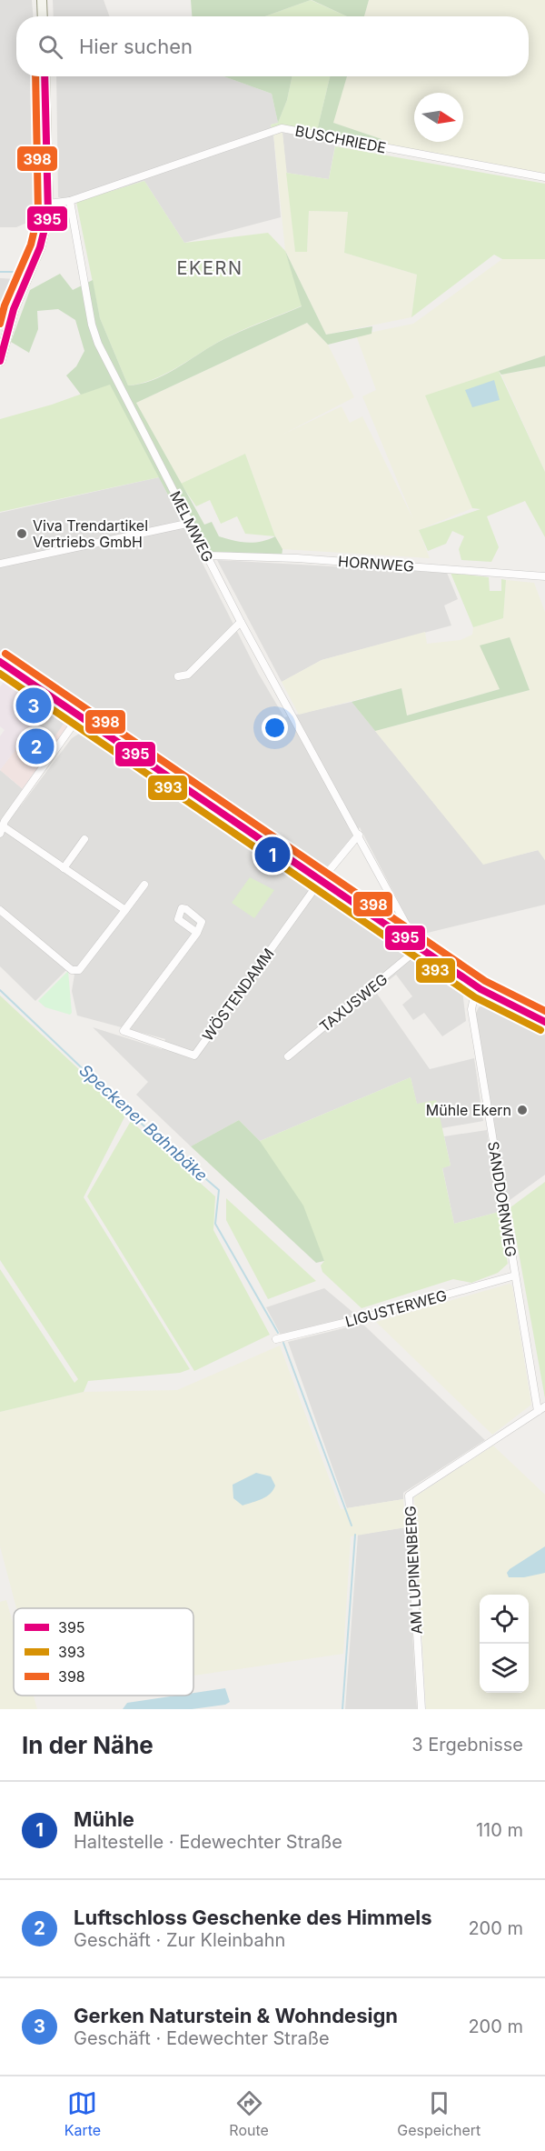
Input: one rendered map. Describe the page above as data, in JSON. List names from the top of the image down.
{
  "streets": {
    "street": [
      "BUSCHRIEDE",
      "MELMWEG",
      "HORNWEG",
      "WÖSTENDAMM",
      "TAXUSWEG",
      "SANDDORNWEG",
      "LIGUSTERWEG",
      "AM LUPINENBERG"
    ]
  },
  "crossings": [
    ["BUSCHRIEDE", "MELMWEG"],
    ["MELMWEG", "HORNWEG"],
    ["SANDDORNWEG", "LIGUSTERWEG"],
    ["SANDDORNWEG", "AM LUPINENBERG"]
  ],
  "districts": ["EKERN"],
  "water": ["Speckener Bahnbäke"],
  "places": ["Viva Trendartikel Vertriebs GmbH", "Mühle Ekern"],
  "lines": ["transit line 395", "transit line 398", "transit line 393"],
  "legend": ["395", "393", "398"],
  "north": "right",
  "page": {
    "search": "Hier suchen",
    "pins": ["3", "2", "1"],
    "heading": ["In der Nähe", "3 Ergebnisse"],
    "list": [
      {
        "mark": "1",
        "name": "Mühle",
        "note": "Haltestelle · Edewechter Straße",
        "value": "110 m"
      },
      {
        "mark": "2",
        "name": "Luftschloss Geschenke des Himmels",
        "note": "Geschäft · Zur Kleinbahn",
        "value": "200 m"
      },
      {
        "mark": "3",
        "name": "Gerken Naturstein & Wohndesign",
        "note": "Geschäft · Edewechter Straße",
        "value": "200 m"
      }
    ],
    "nav": ["Karte", "Route", "Gespeichert"]
  }
}
